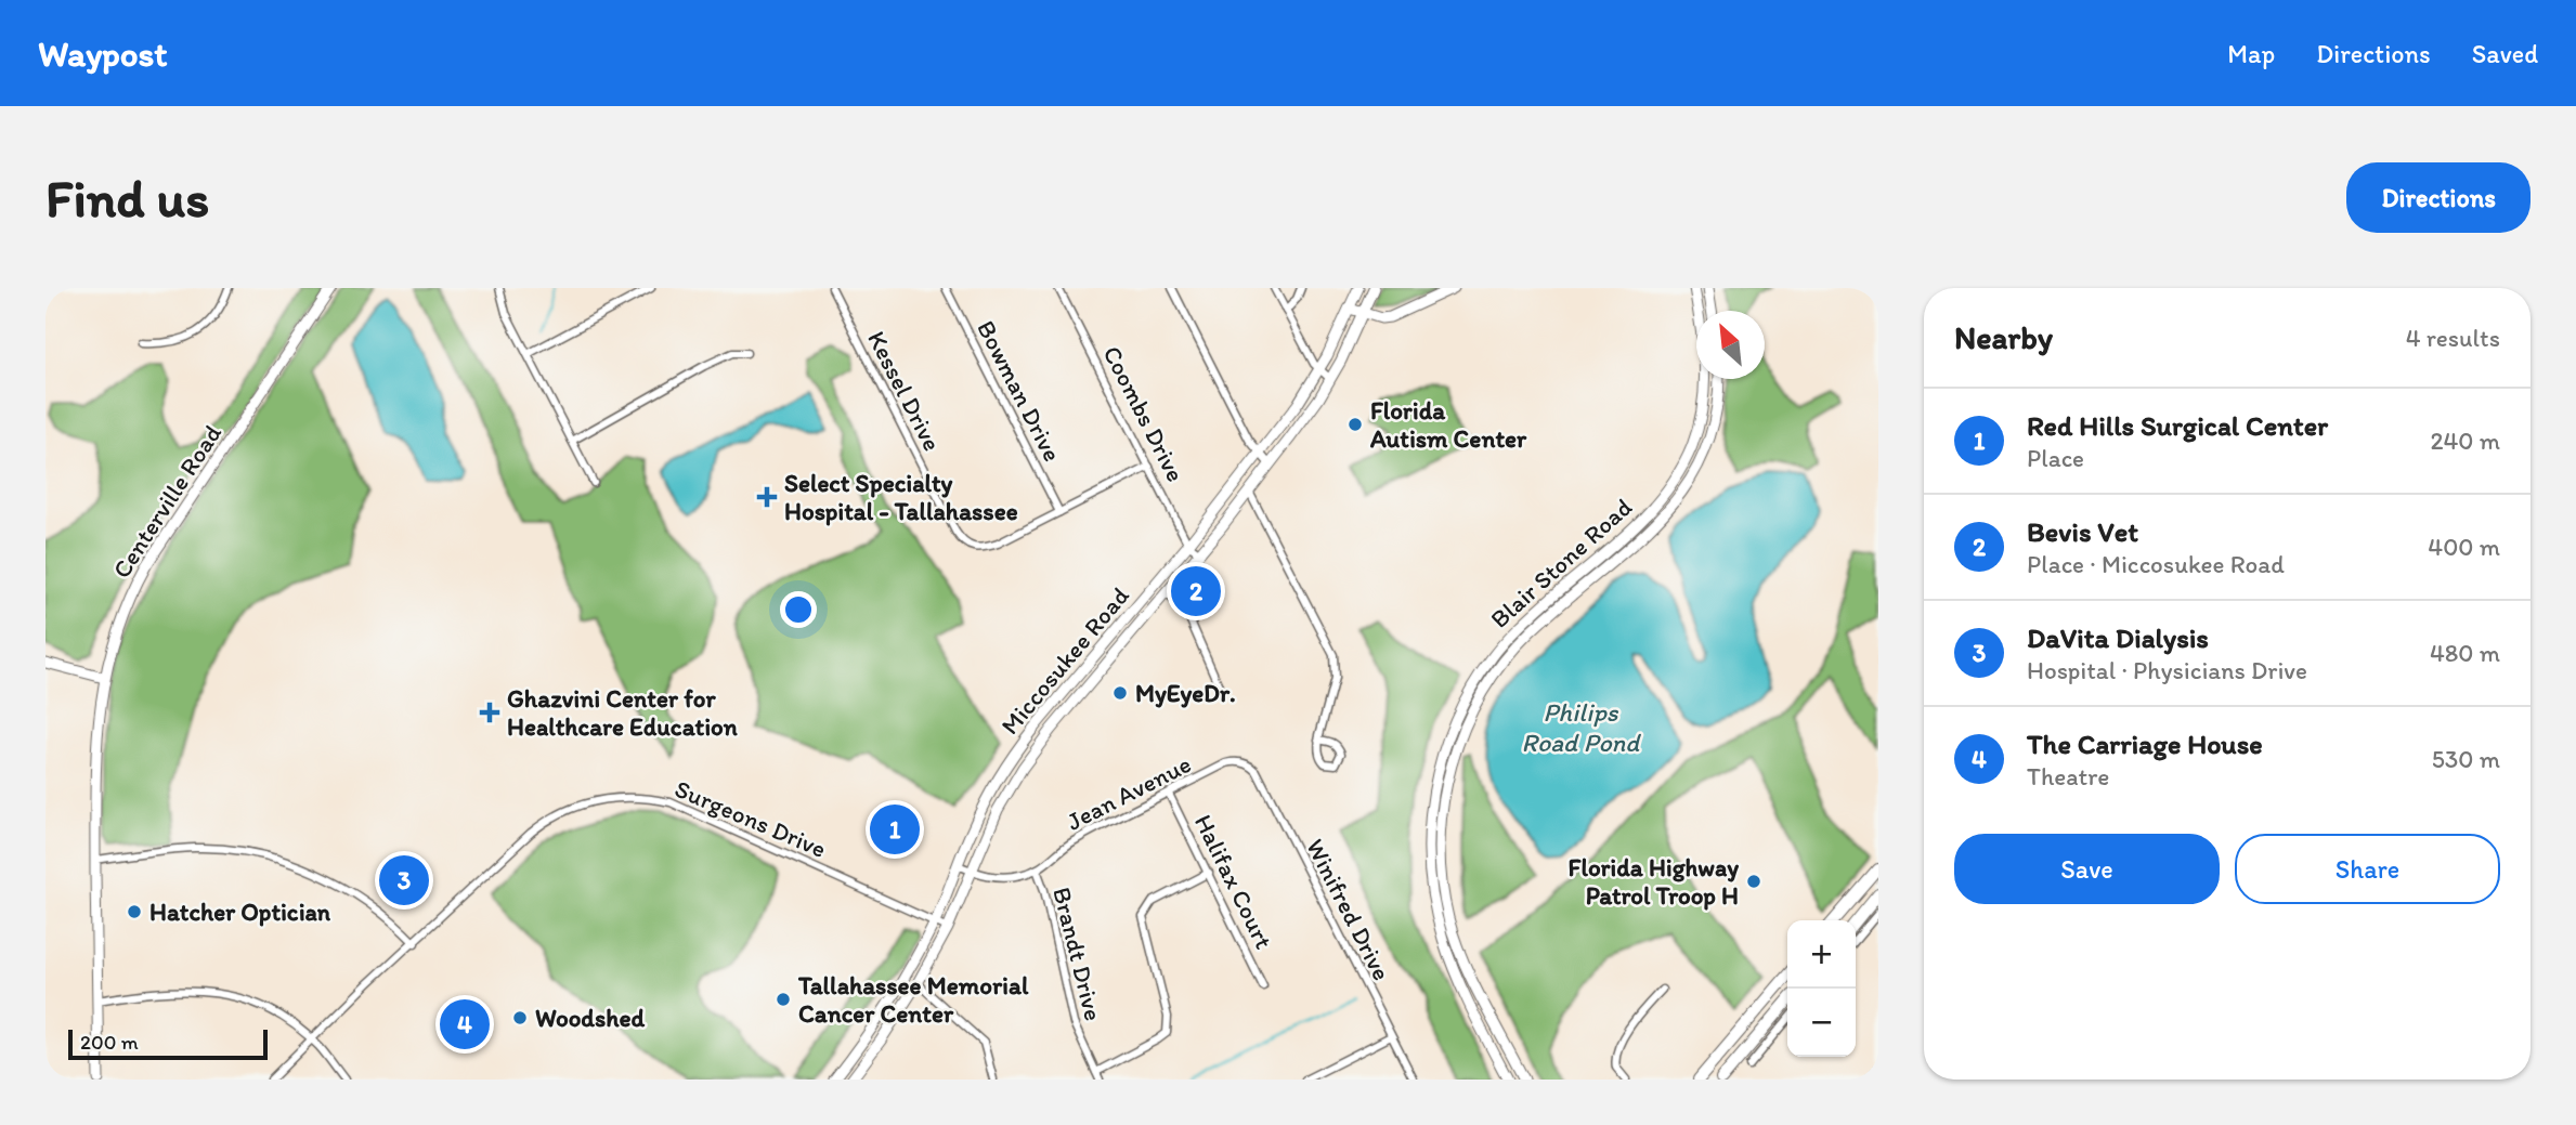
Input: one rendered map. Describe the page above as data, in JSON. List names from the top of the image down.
{
  "streets": {
    "main road": ["Centerville Road", "Blair Stone Road", "Miccosukee Road"],
    "street": [
      "Kessel Drive",
      "Bowman Drive",
      "Coombs Drive",
      "Jean Avenue",
      "Surgeons Drive",
      "Halifax Court",
      "Winifred Drive",
      "Brandt Drive"
    ]
  },
  "crossings": [
    ["Kessel Drive", "Bowman Drive"],
    ["Coombs Drive", "Miccosukee Road"],
    ["Miccosukee Road", "Surgeons Drive"],
    ["Miccosukee Road", "Brandt Drive"],
    ["Jean Avenue", "Halifax Court"],
    ["Jean Avenue", "Winifred Drive"],
    ["Jean Avenue", "Brandt Drive"]
  ],
  "water": ["Philips Road Pond"],
  "places": {
    "other": [
      "Florida Autism Center",
      "MyEyeDr.",
      "Florida Highway Patrol Troop H",
      "Hatcher Optician",
      "Tallahassee Memorial Cancer Center",
      "Woodshed"
    ],
    "health": ["Select Specialty Hospital - Tallahassee", "Ghazvini Center for Healthcare Education"]
  },
  "scale_bar": "200 m",
  "north": "top left",
  "page": {
    "header": "Waypost",
    "nav": ["Map", "Directions", "Saved"],
    "buttons": [
      "Directions",
      ["Save", "Share"]
    ],
    "title": "Find us",
    "heading": ["Nearby", "4 results"],
    "list": [
      {
        "mark": "1",
        "name": "Red Hills Surgical Center",
        "note": "Place",
        "value": "240 m"
      },
      {
        "mark": "2",
        "name": "Bevis Vet",
        "note": "Place · Miccosukee Road",
        "value": "400 m"
      },
      {
        "mark": "3",
        "name": "DaVita Dialysis",
        "note": "Hospital · Physicians Drive",
        "value": "480 m"
      },
      {
        "mark": "4",
        "name": "The Carriage House",
        "note": "Theatre",
        "value": "530 m"
      }
    ],
    "pins": [
      "2",
      "1",
      "3",
      "4"
    ],
    "map_buttons": ["+", "−"],
    "scale": "200 m"
  }
}
